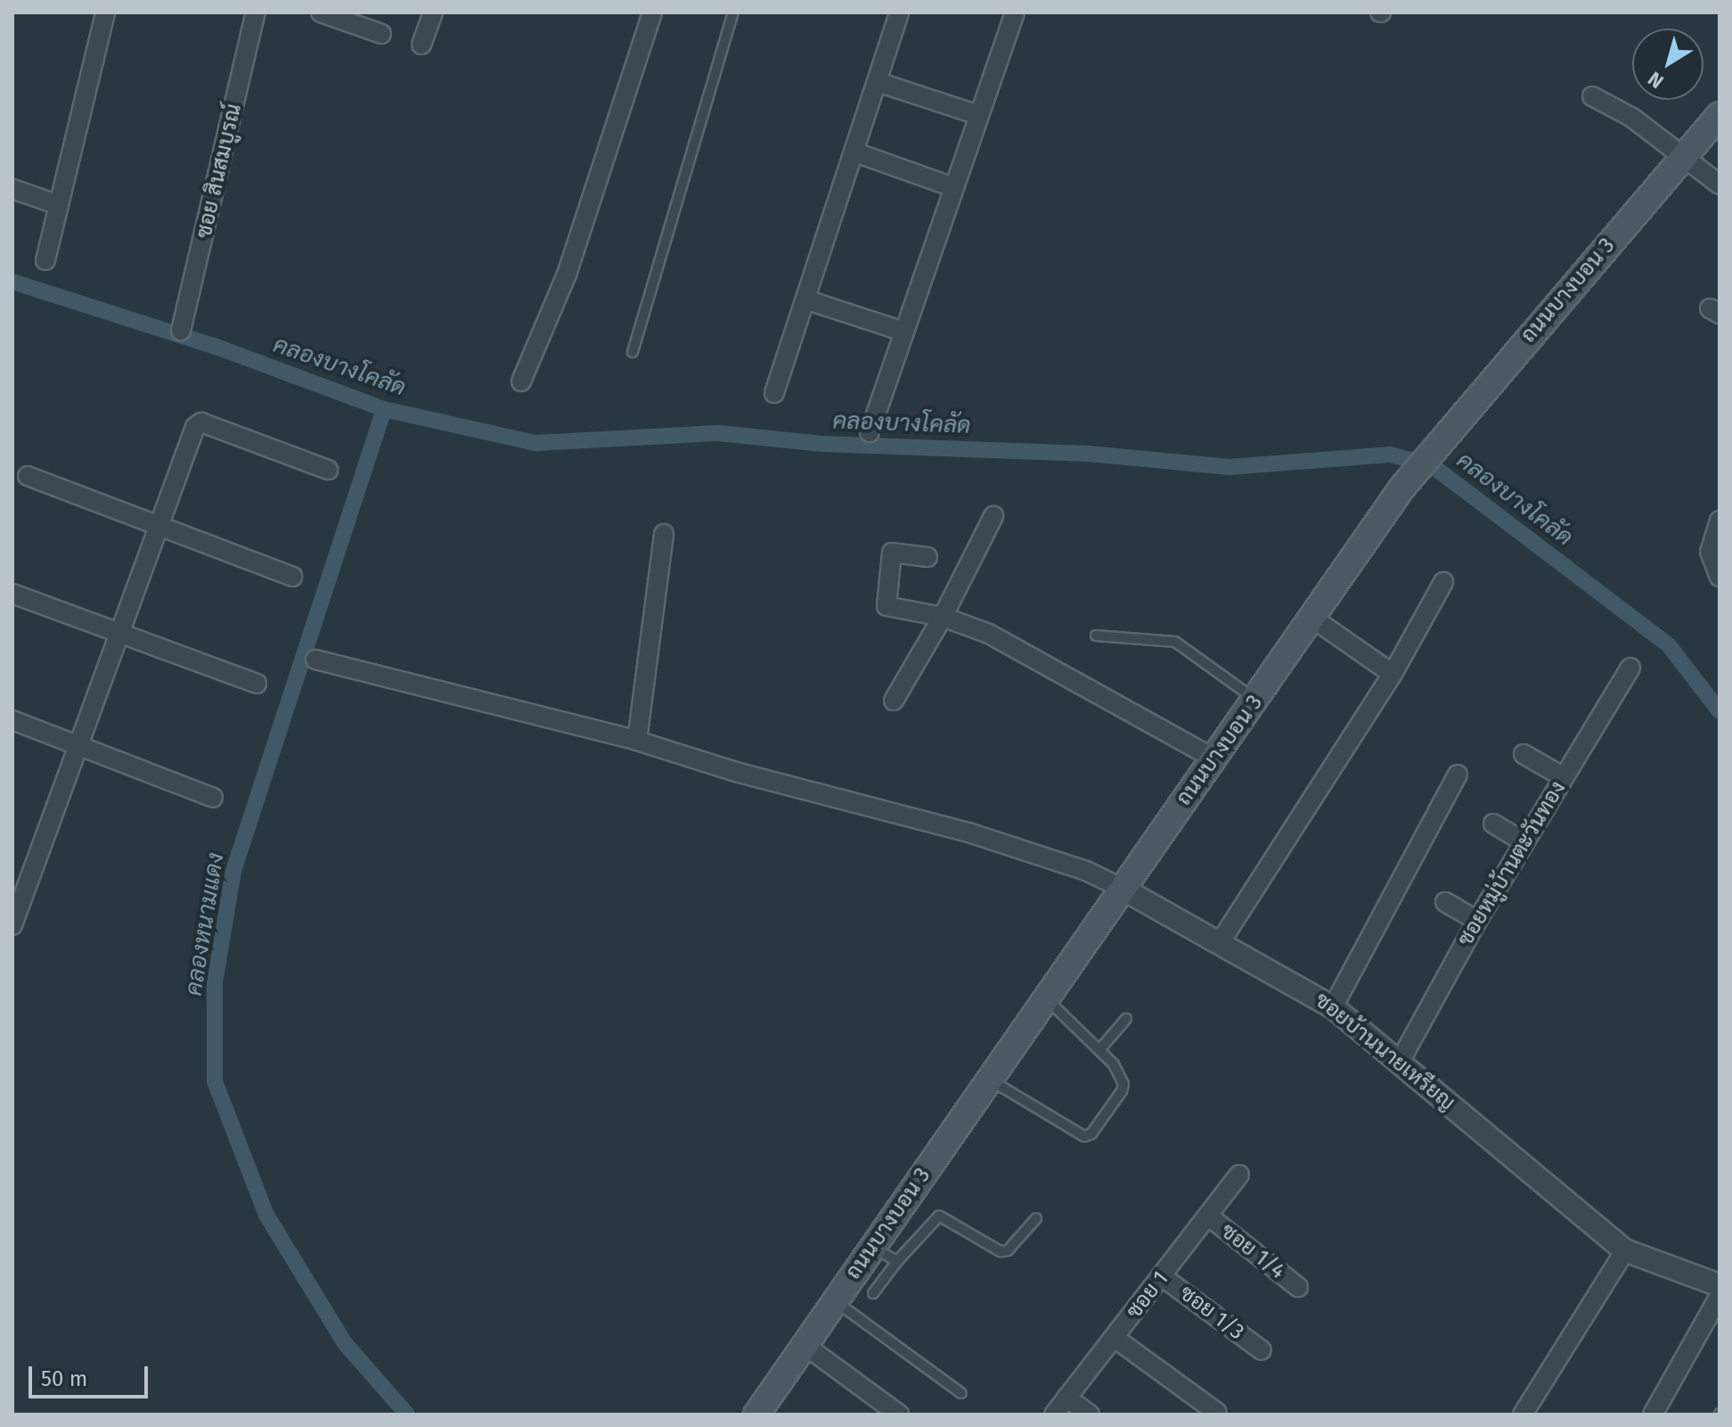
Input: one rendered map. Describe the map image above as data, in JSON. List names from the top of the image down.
{
  "streets": {
    "main road": ["ถนนบางบอน 3"],
    "street": [
      "ซอย สินสมบูรณ์",
      "ซอยหมู่บ้านตะวันทอง",
      "ซอยบ้านนายเหรียญ",
      "ซอย 1/4",
      "ซอย 1",
      "ซอย 1/3"
    ]
  },
  "crossings": [
    ["ถนนบางบอน 3", "ซอยบ้านนายเหรียญ"],
    ["ซอยหมู่บ้านตะวันทอง", "ซอยบ้านนายเหรียญ"],
    ["ซอย 1/4", "ซอย 1"],
    ["ซอย 1", "ซอย 1/3"]
  ],
  "water": ["คลองบางโคลัด", "คลองหนามแดง"],
  "scale_bar": "50 m",
  "north": "bottom left"
}
